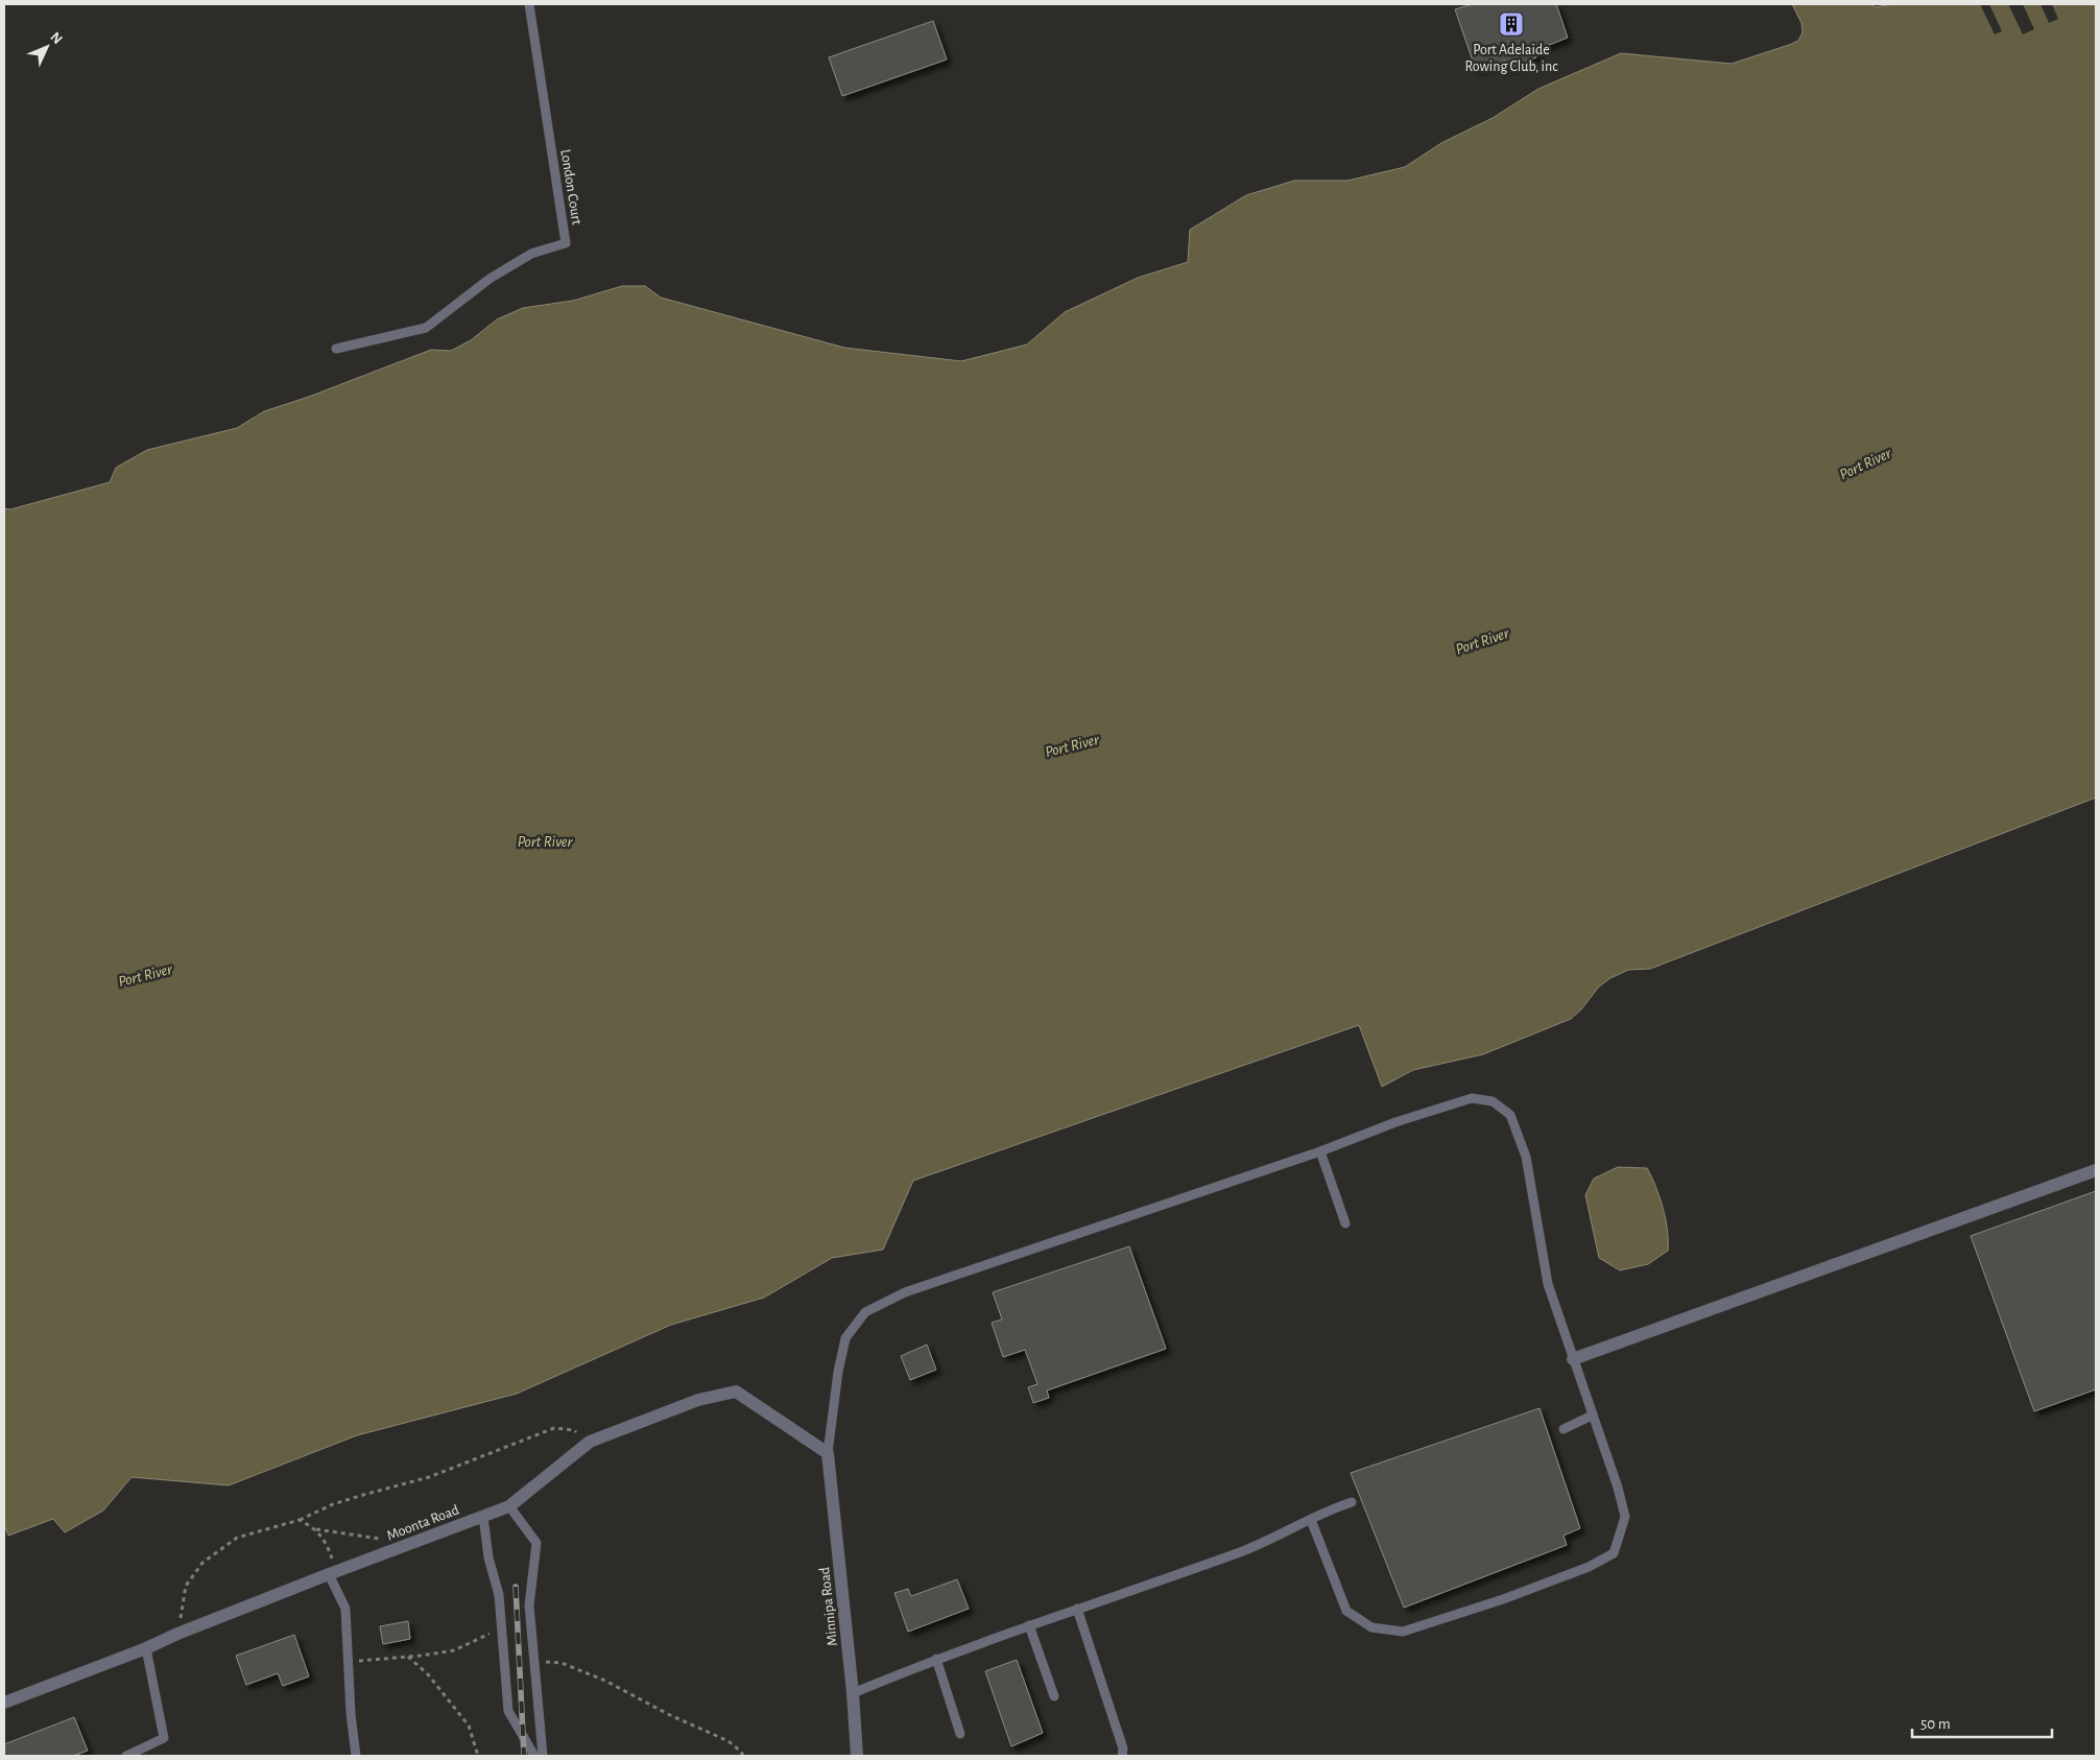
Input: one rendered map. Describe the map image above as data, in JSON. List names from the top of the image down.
{
  "streets": {
    "street": ["Moonta Road", "Minnipa Road"],
    "lane": ["London Court"]
  },
  "crossings": [
    ["Moonta Road", "Minnipa Road"]
  ],
  "water": ["Port River"],
  "places": {
    "building": ["Port Adelaide Rowing Club, inc"]
  },
  "scale_bar": "50 m",
  "north": "top right"
}
